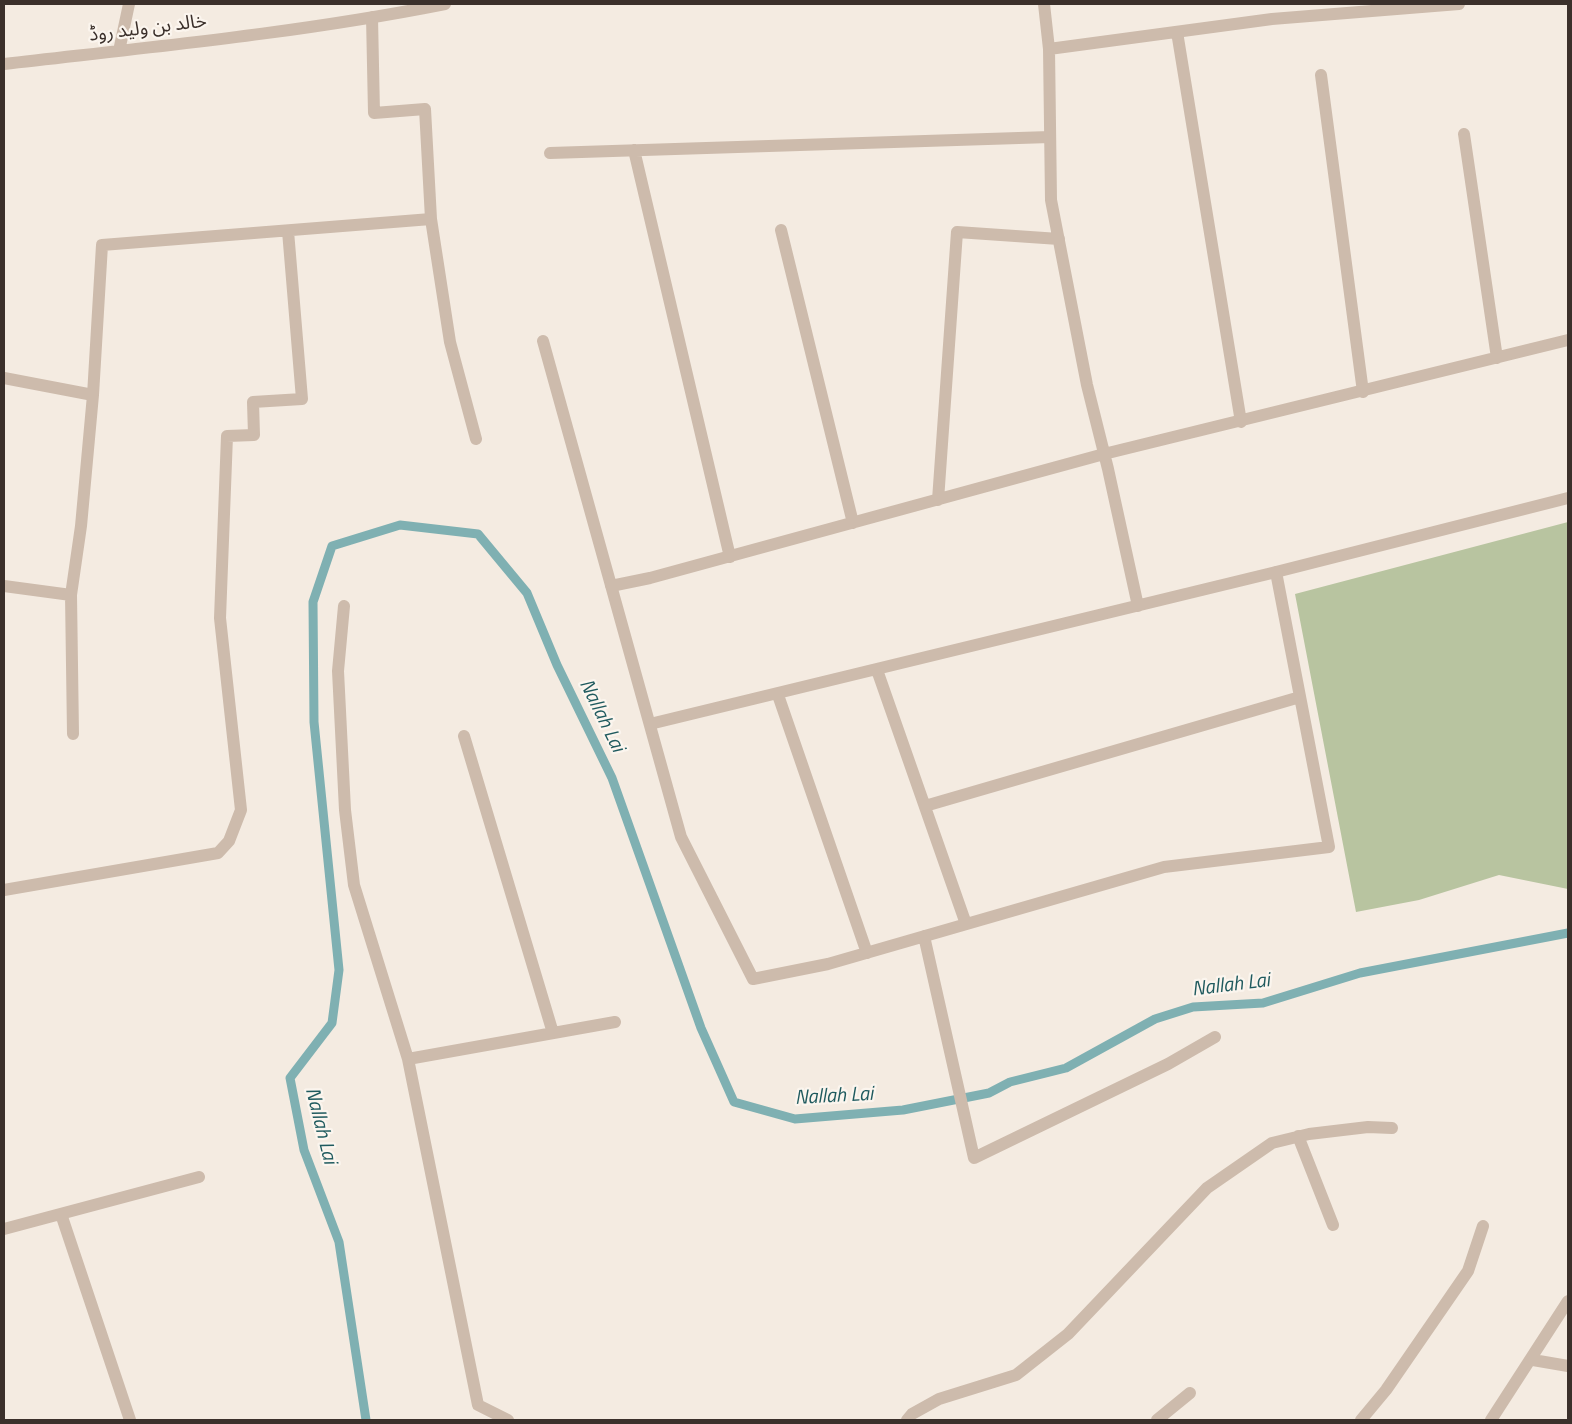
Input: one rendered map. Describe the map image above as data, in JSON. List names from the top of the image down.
{
  "streets": {
    "street": ["خالد بن ولید روڈ"]
  },
  "water": ["Nallah Lai"]
}
